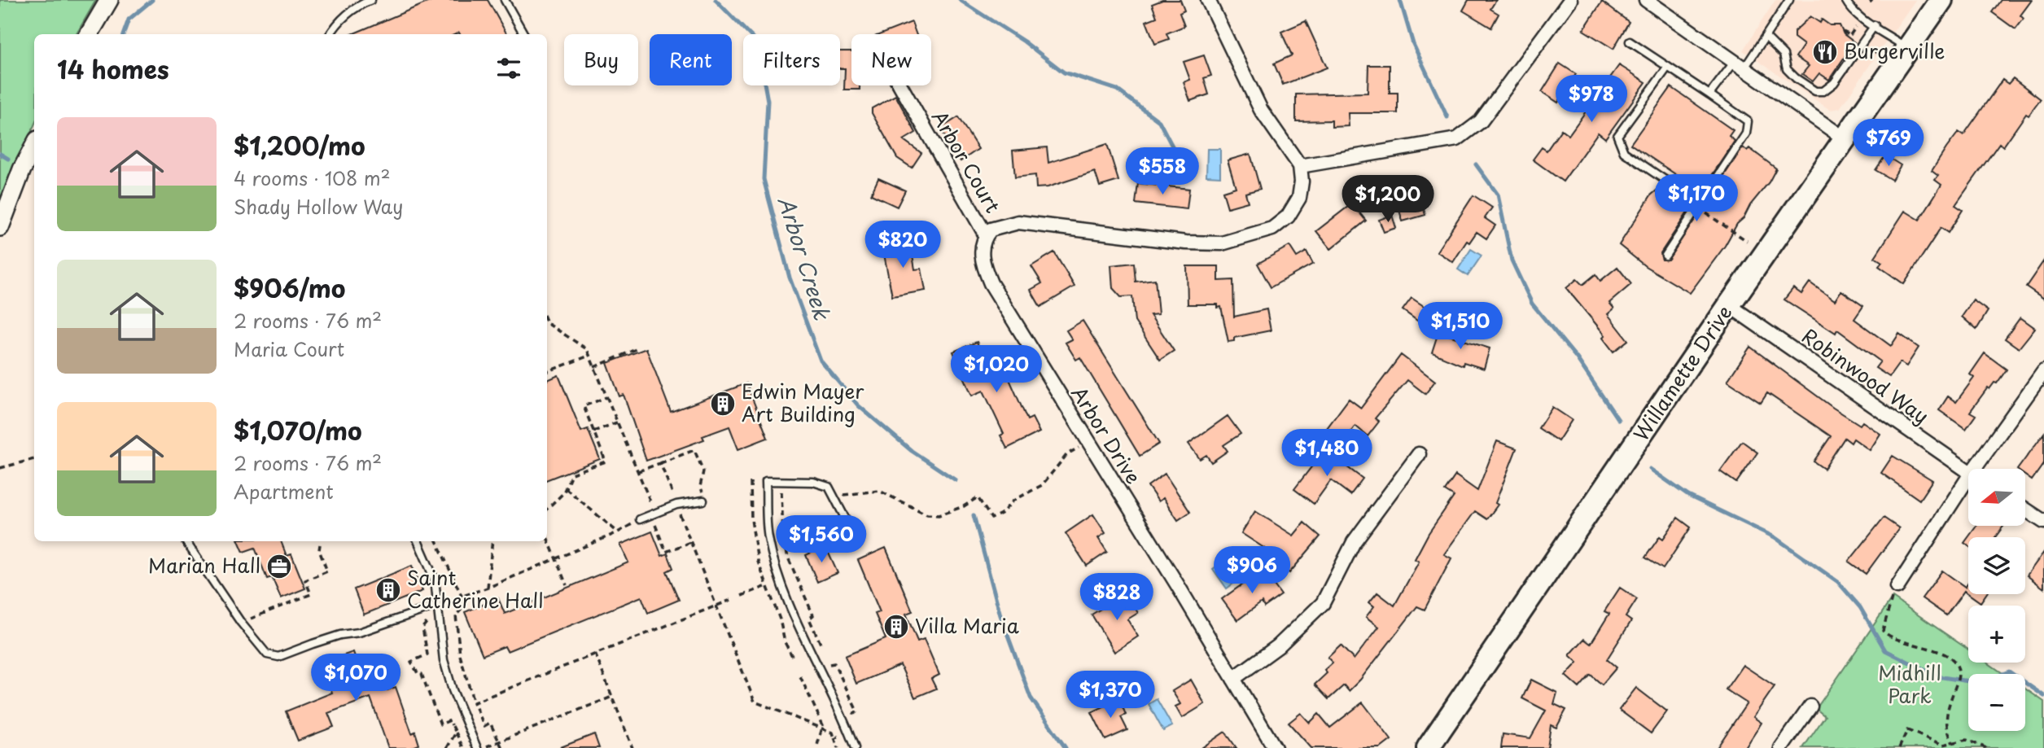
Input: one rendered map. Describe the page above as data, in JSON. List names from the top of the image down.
{
  "streets": {
    "main road": ["Willamette Drive"],
    "street": ["Arbor Court", "Robinwood Way", "Arbor Drive"]
  },
  "crossings": [
    ["Arbor Court", "Arbor Drive"],
    ["Willamette Drive", "Robinwood Way"]
  ],
  "water": ["Arbor Creek"],
  "parks": ["Midhill Park"],
  "places": {
    "restaurant": ["Burgerville"],
    "building": ["Edwin Mayer Art Building", "Saint Catherine Hall", "Villa Maria"],
    "office": ["Marian Hall"]
  },
  "north": "left",
  "page": {
    "chip": [
      "Buy",
      "Rent",
      "Filters",
      "New"
    ],
    "heading": "14 homes",
    "price": [
      "$978",
      "$769",
      "$558",
      "$1,170",
      "$1,200",
      "$820",
      "$1,510",
      "$1,020",
      "$1,480",
      "$1,560",
      "$906",
      "$828",
      "$1,070",
      "$1,370"
    ],
    "list": [
      {
        "name": "$1,200/mo",
        "note": "4 rooms · 108 m² · Shady Hollow Way"
      },
      {
        "name": "$906/mo",
        "note": "2 rooms · 76 m² · Maria Court"
      },
      {
        "name": "$1,070/mo",
        "note": "2 rooms · 76 m² · Apartment"
      }
    ],
    "map_buttons": ["+", "−"]
  }
}
